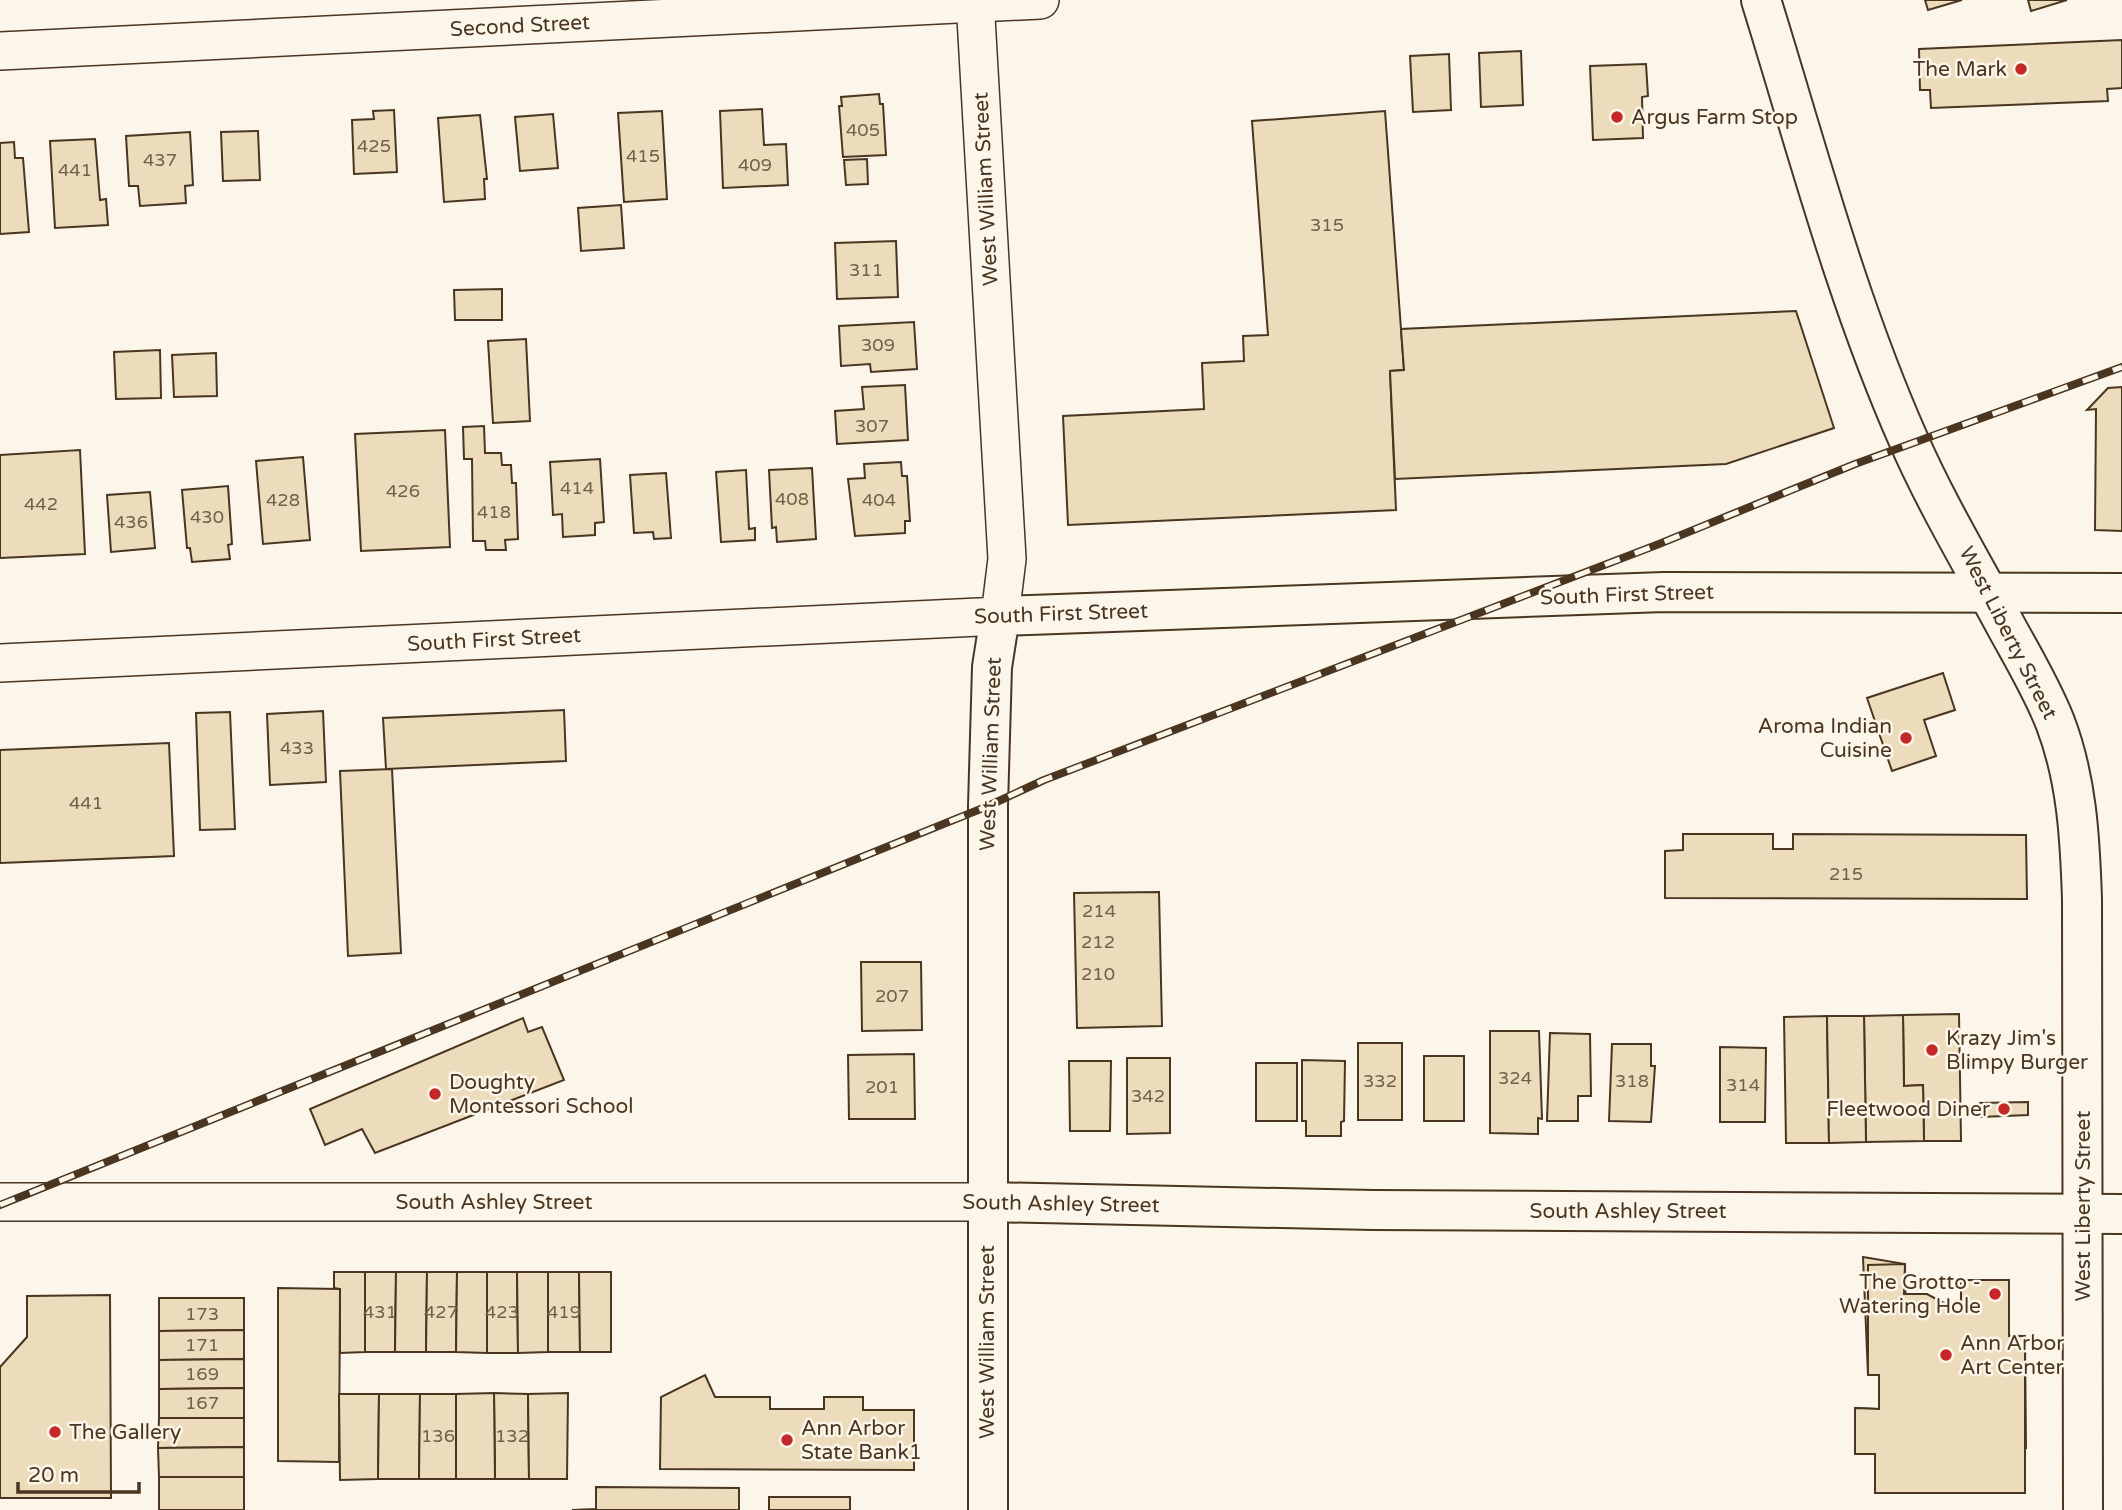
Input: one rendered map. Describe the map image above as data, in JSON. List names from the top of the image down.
{
  "streets": {
    "street": [
      "Second Street",
      "West William Street",
      "South First Street",
      "West Liberty Street",
      "South Ashley Street"
    ]
  },
  "crossings": [
    ["Second Street", "West William Street"],
    ["West William Street", "South First Street"],
    ["West William Street", "South Ashley Street"],
    ["South First Street", "West Liberty Street"],
    ["West Liberty Street", "South Ashley Street"]
  ],
  "places": [
    "The Mark",
    "Argus Farm Stop",
    "Aroma Indian Cuisine",
    "Krazy Jim's Blimpy Burger",
    "Doughty Montessori School",
    "Fleetwood Diner",
    "The Grotto - Watering Hole",
    "Ann Arbor Art Center",
    "The Gallery",
    "Ann Arbor State Bank1"
  ],
  "house_numbers": [
    "405",
    "425",
    "415",
    "437",
    "409",
    "441",
    "315",
    "311",
    "309",
    "307",
    "414",
    "426",
    "408",
    "428",
    "404",
    "442",
    "418",
    "430",
    "436",
    "433",
    "441",
    "215",
    "214",
    "212",
    "210",
    "207",
    "324",
    "332",
    "318",
    "314",
    "201",
    "342",
    "431",
    "427",
    "423",
    "419",
    "173",
    "171",
    "169",
    "167",
    "136",
    "132"
  ],
  "scale_bar": "20 m"
}
